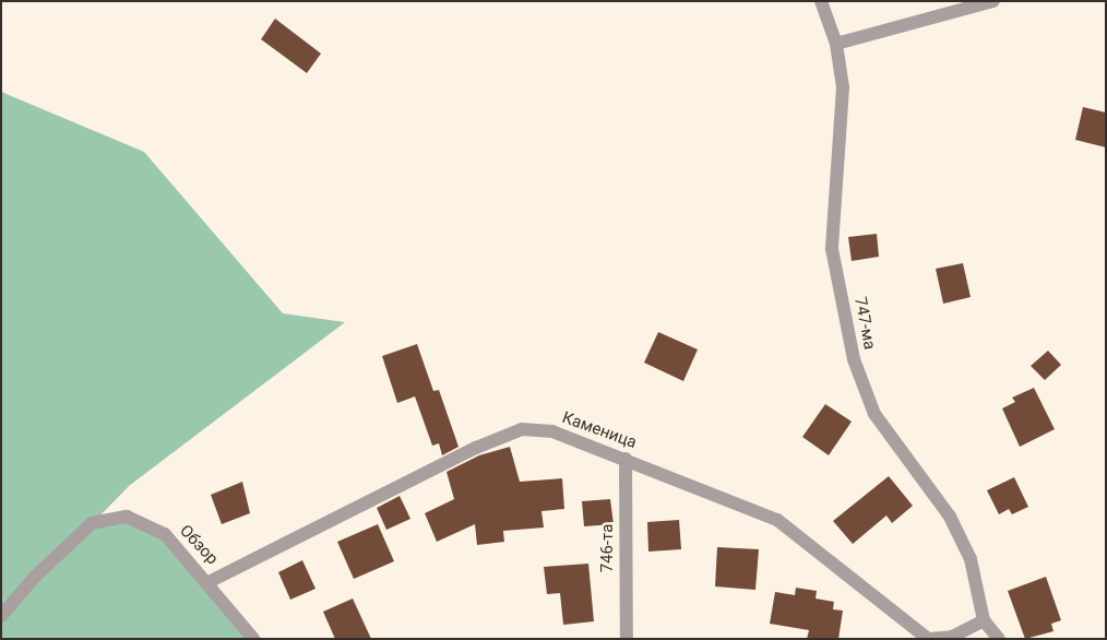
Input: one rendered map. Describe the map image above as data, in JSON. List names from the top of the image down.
{
  "streets": {
    "street": [
      "747-ма",
      "Каменица",
      "Обзор",
      "746-та"
    ]
  },
  "crossings": [
    ["747-ма", "Каменица"],
    ["Каменица", "Обзор"],
    ["Каменица", "746-та"]
  ]
}
